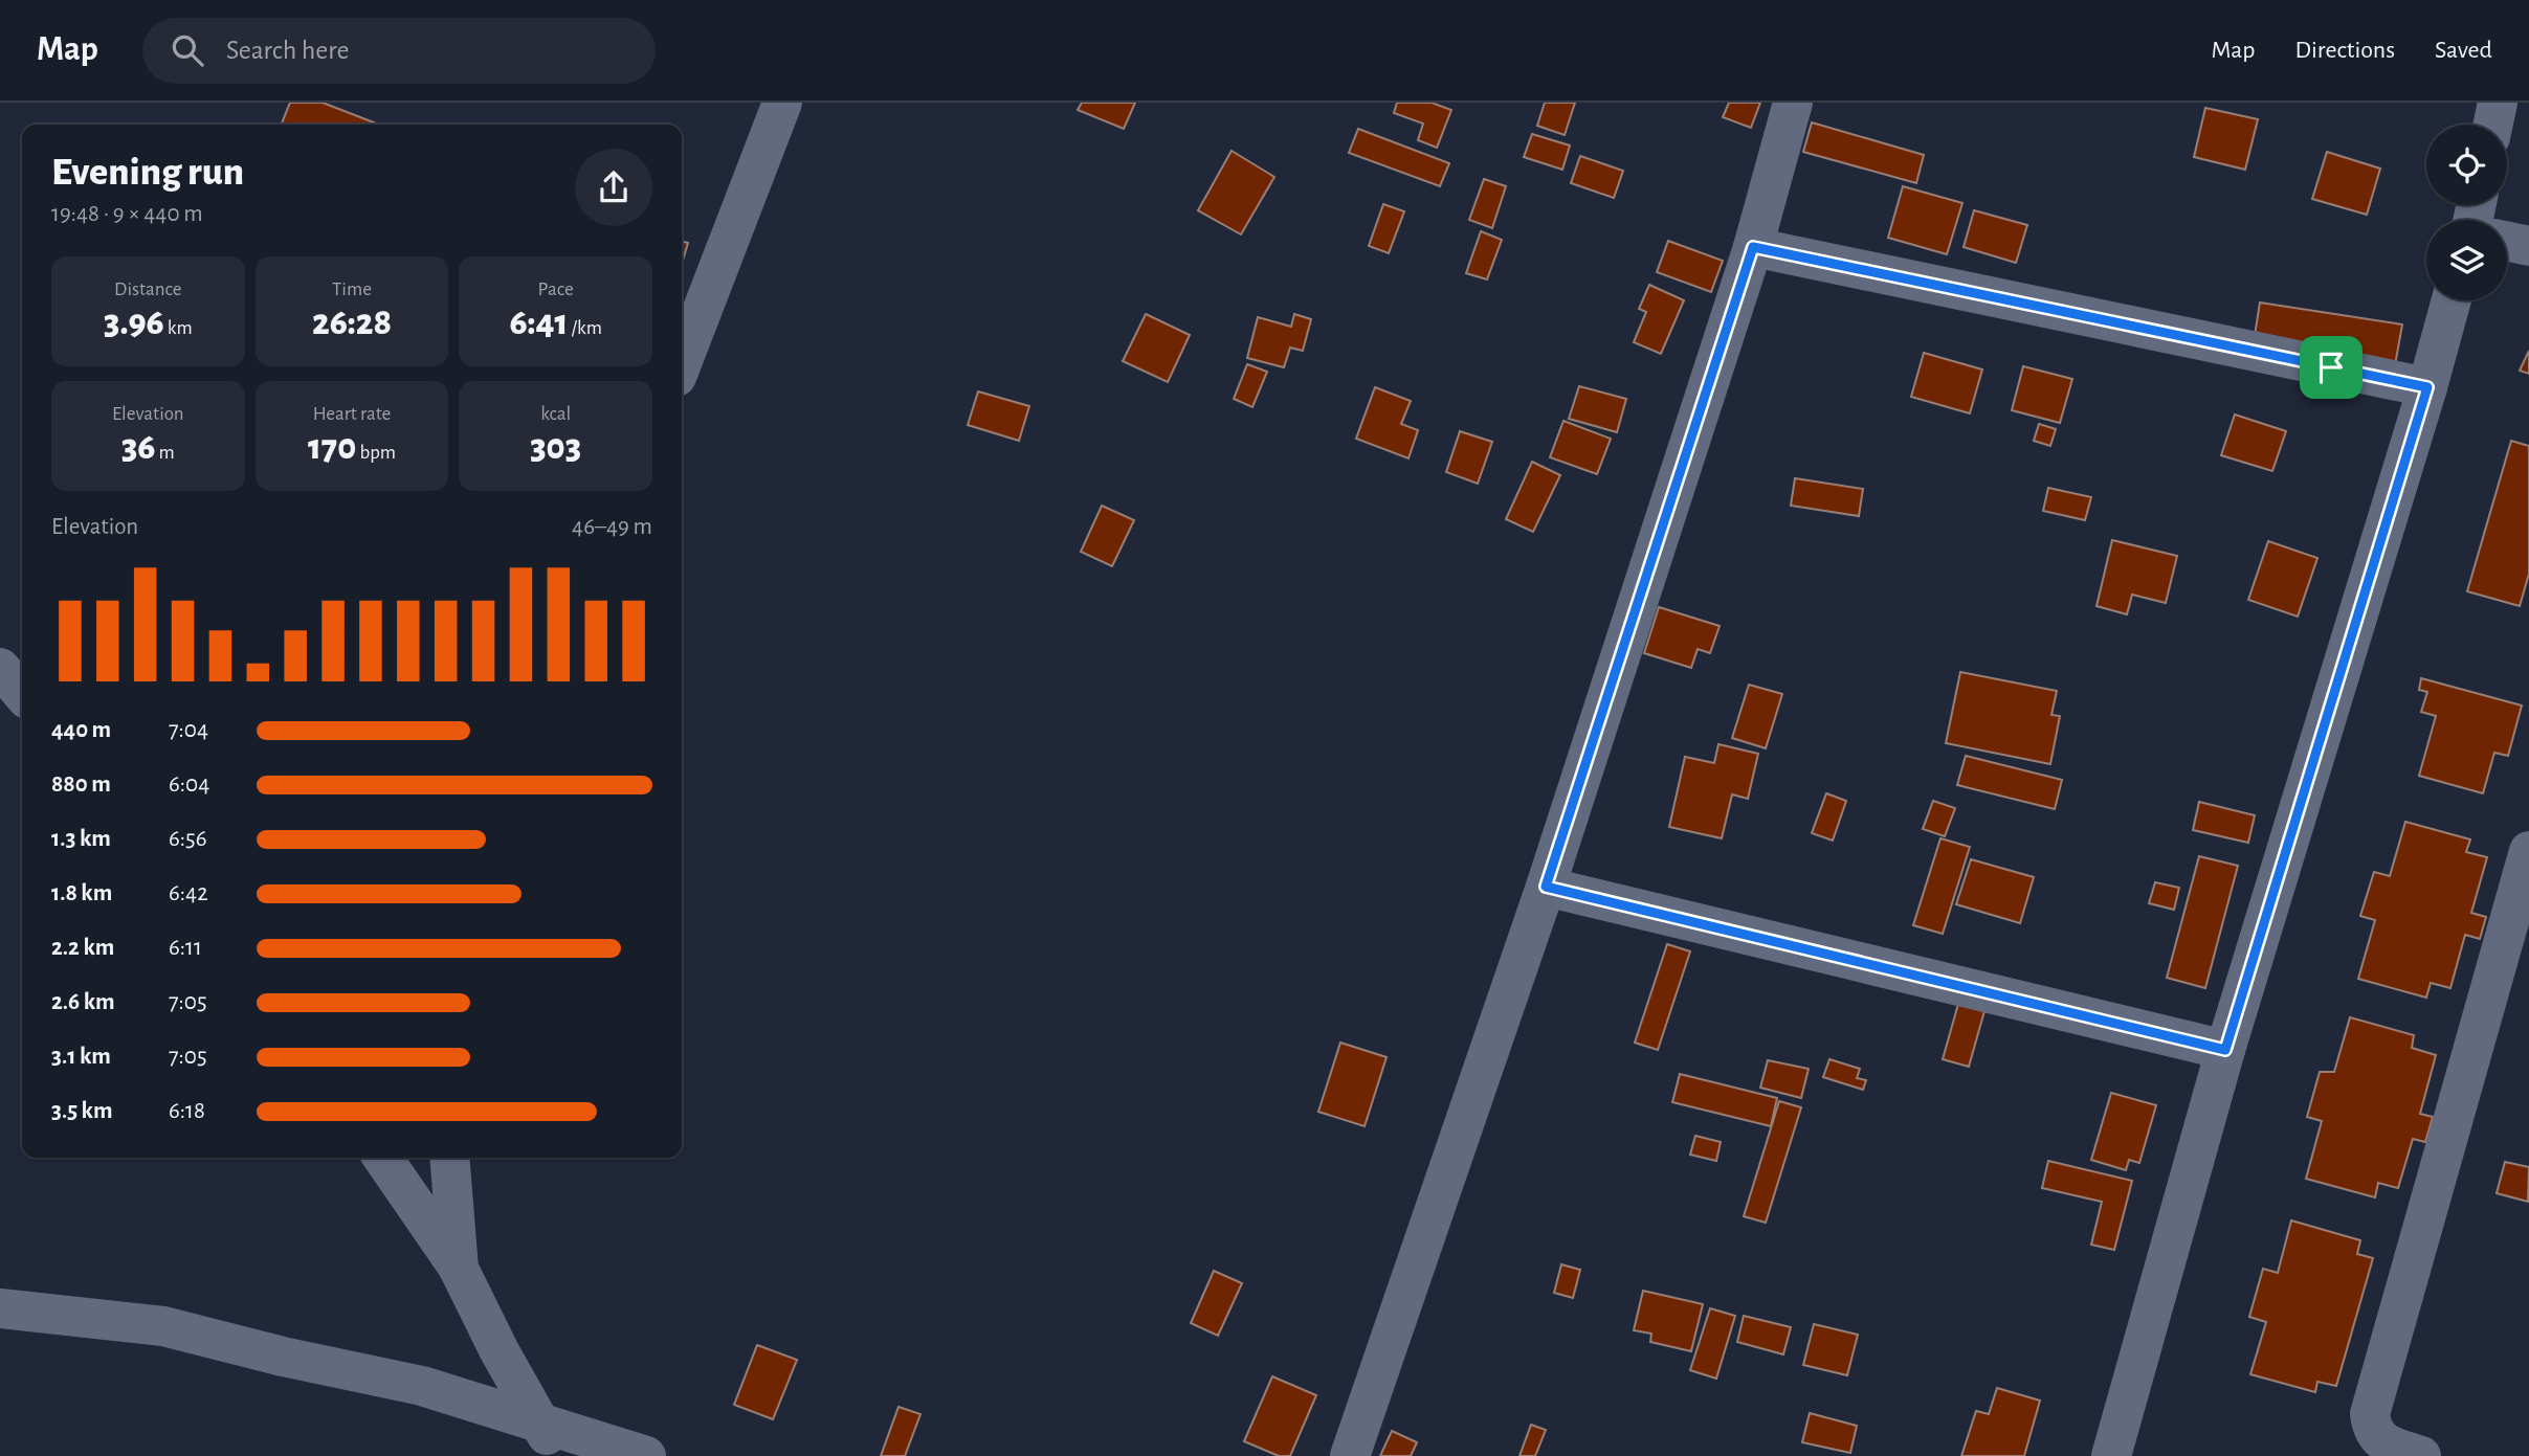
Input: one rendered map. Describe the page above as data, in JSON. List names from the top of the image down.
{
  "page": {
    "header": "Map",
    "search": "Search here",
    "nav": ["Map", "Directions", "Saved"],
    "heading": ["Evening run", "19:48 · 9 × 440 m"],
    "stats": [
      ["Distance", "3.96 km"],
      ["Time", "26:28"],
      ["Pace", "6:41 /km"],
      ["Elevation", "36 m"],
      ["Heart rate", "170 bpm"],
      ["kcal", "303"]
    ],
    "chart": ["Elevation", "46–49 m"],
    "list": [
      {
        "name": "440 m",
        "note": "7:04"
      },
      {
        "name": "880 m",
        "note": "6:04"
      },
      {
        "name": "1.3 km",
        "note": "6:56"
      },
      {
        "name": "1.8 km",
        "note": "6:42"
      },
      {
        "name": "2.2 km",
        "note": "6:11"
      },
      {
        "name": "2.6 km",
        "note": "7:05"
      },
      {
        "name": "3.1 km",
        "note": "7:05"
      },
      {
        "name": "3.5 km",
        "note": "6:18"
      }
    ]
  }
}
